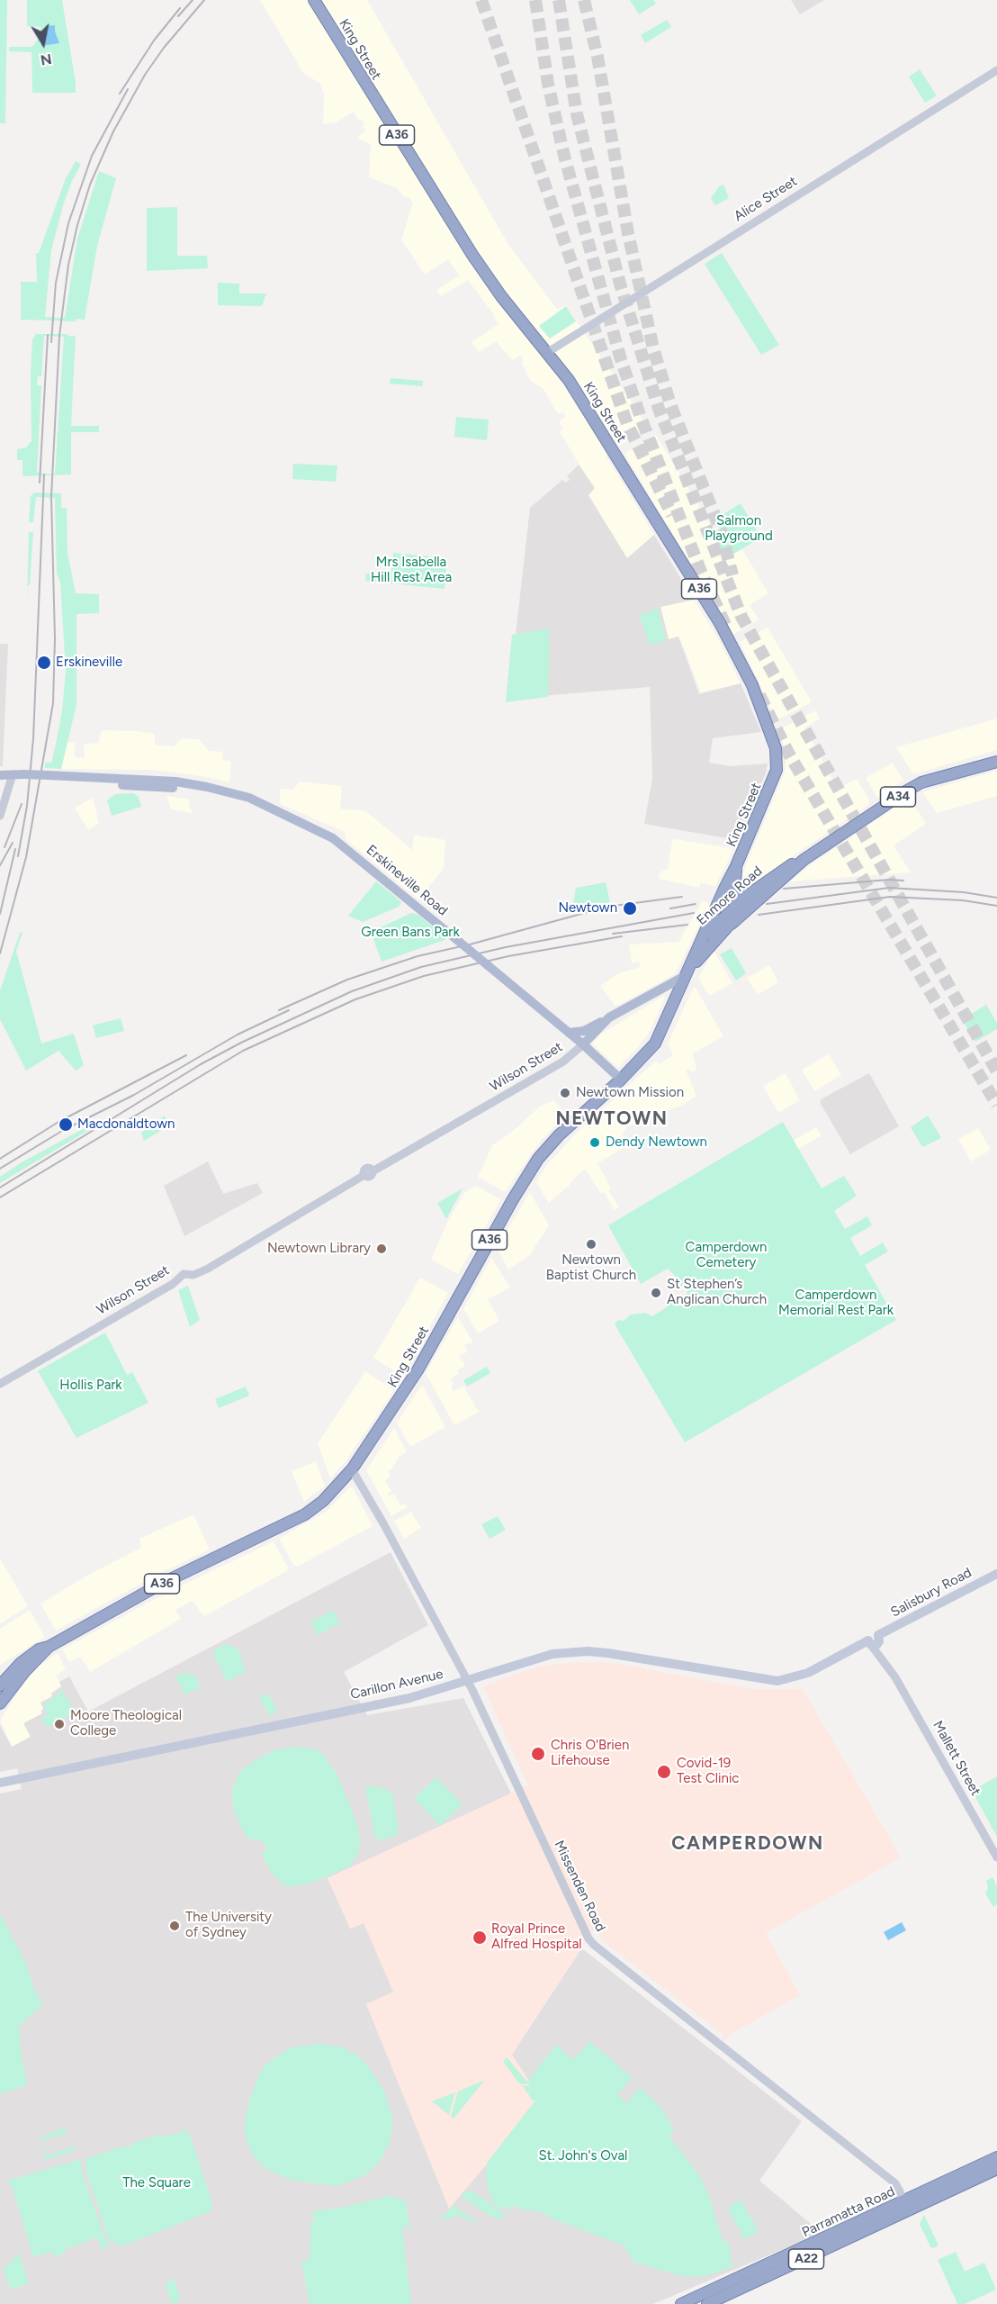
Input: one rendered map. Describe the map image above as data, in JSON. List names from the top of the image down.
{
  "streets": {
    "highway": [
      "King Street",
      "A36",
      "A34",
      "Enmore Road",
      "Parramatta Road",
      "A22"
    ],
    "main road": [
      "Erskineville Road",
      "Wilson Street",
      "Salisbury Road",
      "Carillon Avenue"
    ],
    "street": ["Alice Street", "Mallett Street", "Missenden Road"]
  },
  "crossings": [
    ["King Street", "Alice Street"],
    ["King Street", "Erskineville Road"],
    ["King Street", "Enmore Road"],
    ["King Street", "Wilson Street"],
    ["King Street", "Missenden Road"],
    ["Erskineville Road", "Wilson Street"],
    ["Salisbury Road", "Carillon Avenue"],
    ["Salisbury Road", "Mallett Street"],
    ["Carillon Avenue", "Missenden Road"],
    ["Missenden Road", "Parramatta Road"]
  ],
  "districts": ["NEWTOWN", "CAMPERDOWN"],
  "parks": [
    "Salmon Playground",
    "Mrs Isabella Hill Rest Area",
    "Green Bans Park",
    "Camperdown Cemetery",
    "Camperdown Memorial Rest Park",
    "Hollis Park",
    "St. John's Oval",
    "The Square"
  ],
  "places": [
    "Erskineville",
    "Newtown",
    "Newtown Mission",
    "Macdonaldtown",
    "Dendy Newtown",
    "Newtown Baptist Church",
    "Newtown Library",
    "St Stephen’s Anglican Church",
    "Moore Theological College",
    "Chris O'Brien Lifehouse",
    "Covid-19 Test Clinic",
    "The University of Sydney",
    "Royal Prince Alfred Hospital"
  ],
  "north": "bottom"
}
